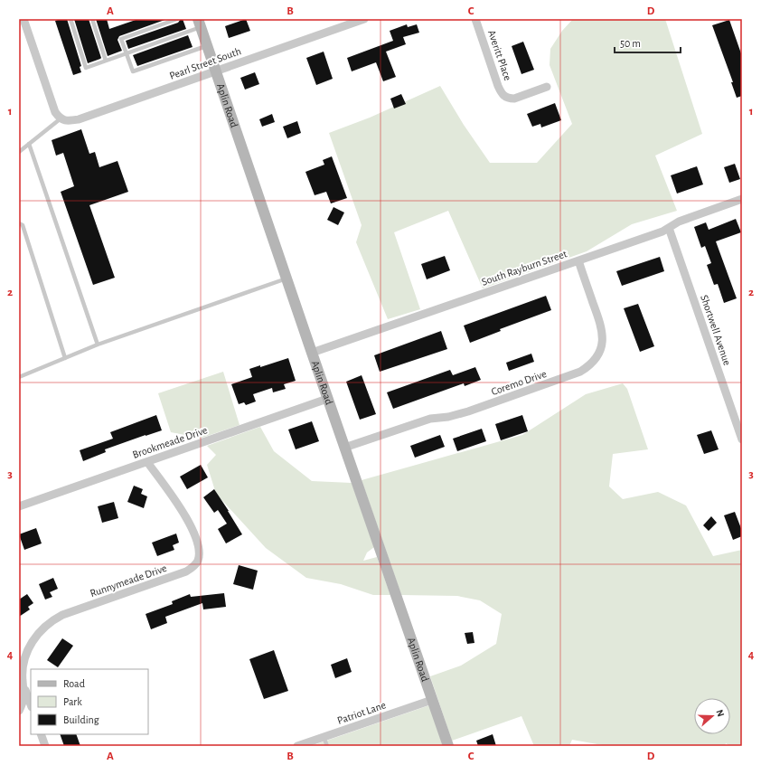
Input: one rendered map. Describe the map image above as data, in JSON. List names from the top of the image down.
{
  "streets": {
    "street": [
      "Averitt Place",
      "Pearl Street South",
      "Aplin Road",
      "South Rayburn Street",
      "Shortwell Avenue",
      "Coremo Drive",
      "Brookmeade Drive",
      "Runnymeade Drive",
      "Patriot Lane"
    ]
  },
  "crossings": [
    ["Pearl Street South", "Aplin Road"],
    ["Aplin Road", "South Rayburn Street"],
    ["Aplin Road", "Coremo Drive"],
    ["Aplin Road", "Brookmeade Drive"],
    ["Aplin Road", "Patriot Lane"],
    ["South Rayburn Street", "Shortwell Avenue"],
    ["South Rayburn Street", "Coremo Drive"],
    ["Brookmeade Drive", "Runnymeade Drive"]
  ],
  "legend": ["Road", "Park", "Building"],
  "scale_bar": "50 m",
  "north": "right",
  "grid": {
    "columns": [
      "A",
      "B",
      "C",
      "D"
    ],
    "rows": [
      "1",
      "2",
      "3",
      "4"
    ]
  }
}
